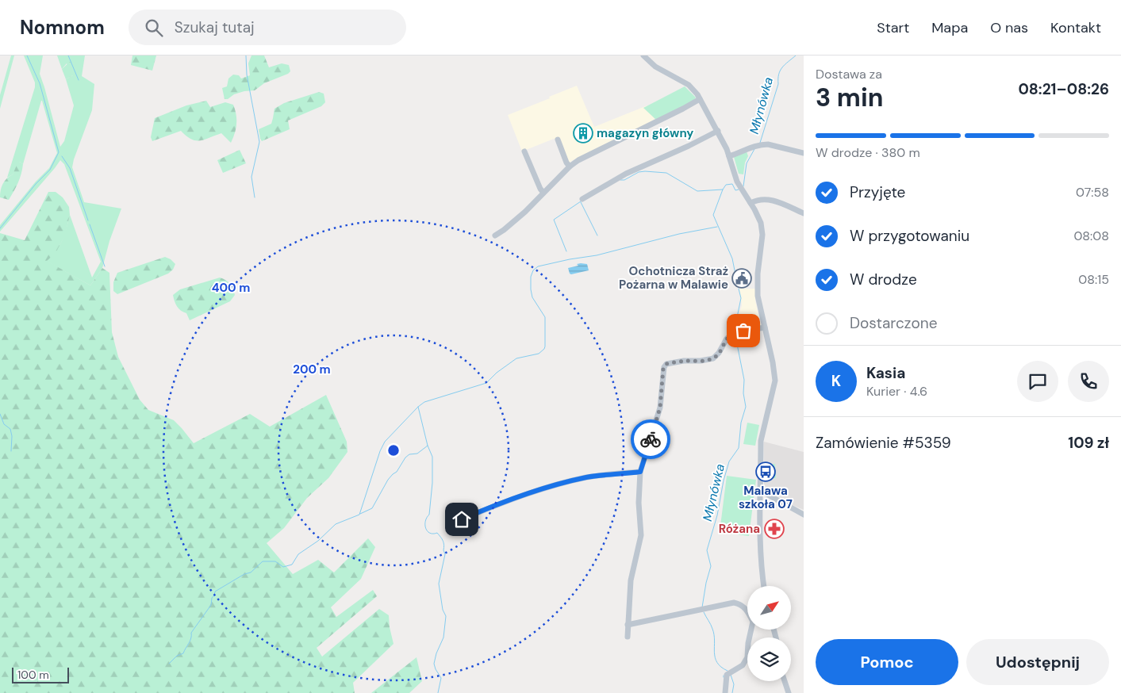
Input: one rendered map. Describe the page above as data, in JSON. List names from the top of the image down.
{
  "water": ["Młynówka"],
  "places": {
    "building": ["magazyn główny"],
    "public building": ["Ochotnicza Straż Pożarna w Malawie"],
    "bus stop": ["Malawa szkoła 07"],
    "pharmacy": ["Różana"]
  },
  "scale_bar": "100 m",
  "north": "top right",
  "page": {
    "header": "Nomnom",
    "search": "Szukaj tutaj",
    "nav": [
      "Start",
      "Mapa",
      "O nas",
      "Kontakt"
    ],
    "heading": ["3 min", "Dostawa za", "08:21–08:26"],
    "panel": [
      "Kasia",
      "Kurier · 4.6",
      "Zamówienie #5359",
      "109 zł"
    ],
    "bar": "W drodze · 380 m",
    "list": [
      ["Przyjęte", "07:58"],
      ["W przygotowaniu", "08:08"],
      ["W drodze", "08:15"],
      "Dostarczone"
    ],
    "round": "K",
    "buttons": ["Pomoc", "Udostępnij"],
    "scale": "100 m"
  },
  "rings": ["400 m", "200 m"]
}
